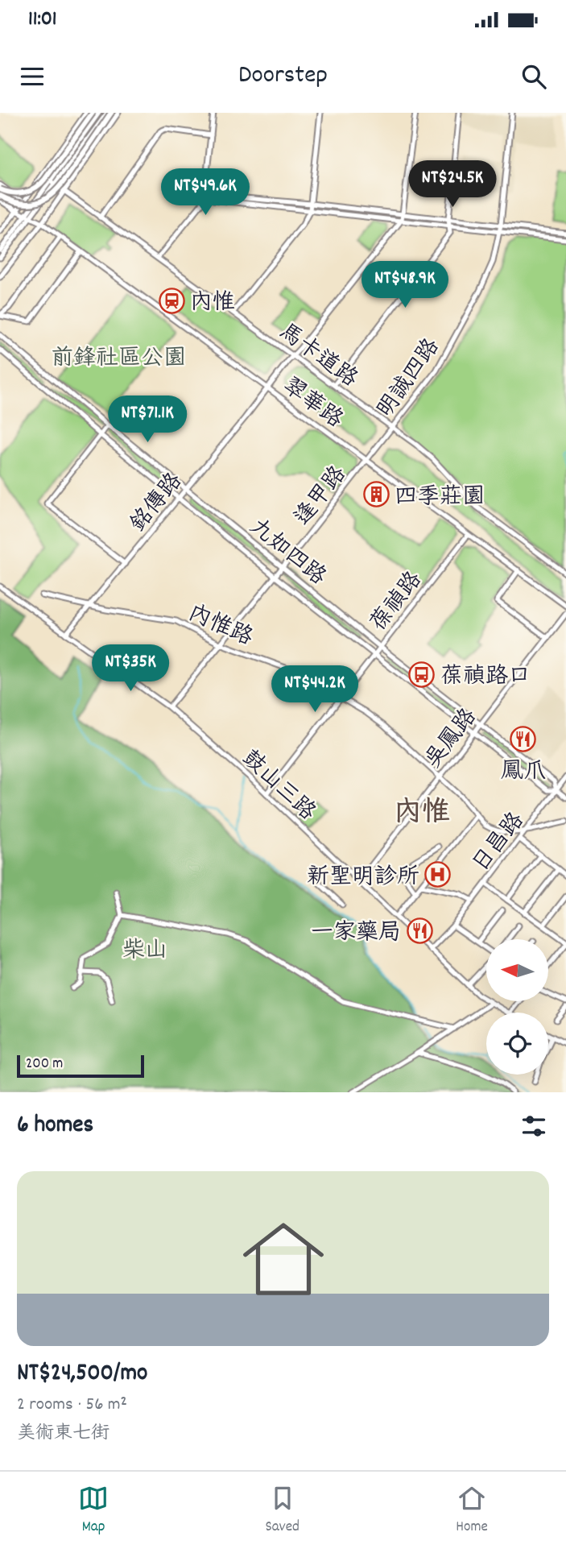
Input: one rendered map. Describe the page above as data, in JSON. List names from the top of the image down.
{
  "streets": {
    "street": [
      "馬卡道路",
      "明誠四路",
      "翠華路",
      "逢甲路",
      "銘傳路",
      "九如四路",
      "葆禎路",
      "內惟路",
      "吳鳳路",
      "鼓山三路",
      "日昌路"
    ]
  },
  "crossings": [
    ["馬卡道路", "明誠四路"],
    ["馬卡道路", "銘傳路"],
    ["明誠四路", "翠華路"],
    ["明誠四路", "逢甲路"],
    ["翠華路", "逢甲路"],
    ["翠華路", "銘傳路"],
    ["翠華路", "葆禎路"],
    ["逢甲路", "九如四路"],
    ["逢甲路", "內惟路"],
    ["逢甲路", "鼓山三路"],
    ["銘傳路", "九如四路"],
    ["銘傳路", "內惟路"],
    ["銘傳路", "鼓山三路"],
    ["九如四路", "葆禎路"],
    ["九如四路", "吳鳳路"],
    ["九如四路", "日昌路"],
    ["葆禎路", "內惟路"],
    ["葆禎路", "鼓山三路"],
    ["內惟路", "吳鳳路"],
    ["內惟路", "日昌路"],
    ["吳鳳路", "鼓山三路"],
    ["鼓山三路", "日昌路"]
  ],
  "districts": ["内惟"],
  "parks": ["前鋒社區公園", "柴山"],
  "places": {
    "station": ["內惟"],
    "building": ["四季莊園"],
    "bus stop": ["葆禎路口"],
    "restaurant": ["鳳爪", "一家藥局"],
    "hospital": ["新聖明診所"]
  },
  "scale_bar": "200 m",
  "north": "left",
  "page": {
    "status": "11:01",
    "header": "Doorstep",
    "price": [
      "NT$24.5K",
      "NT$49.6K",
      "NT$48.9K",
      "NT$71.1K",
      "NT$35K",
      "NT$44.2K"
    ],
    "scale": "200 m",
    "heading": "6 homes",
    "list": [
      {
        "name": "NT$24,500/mo",
        "note": "2 rooms · 56 m² · 美術東七街"
      }
    ],
    "tabs": ["Map", "Saved", "Home"]
  }
}
